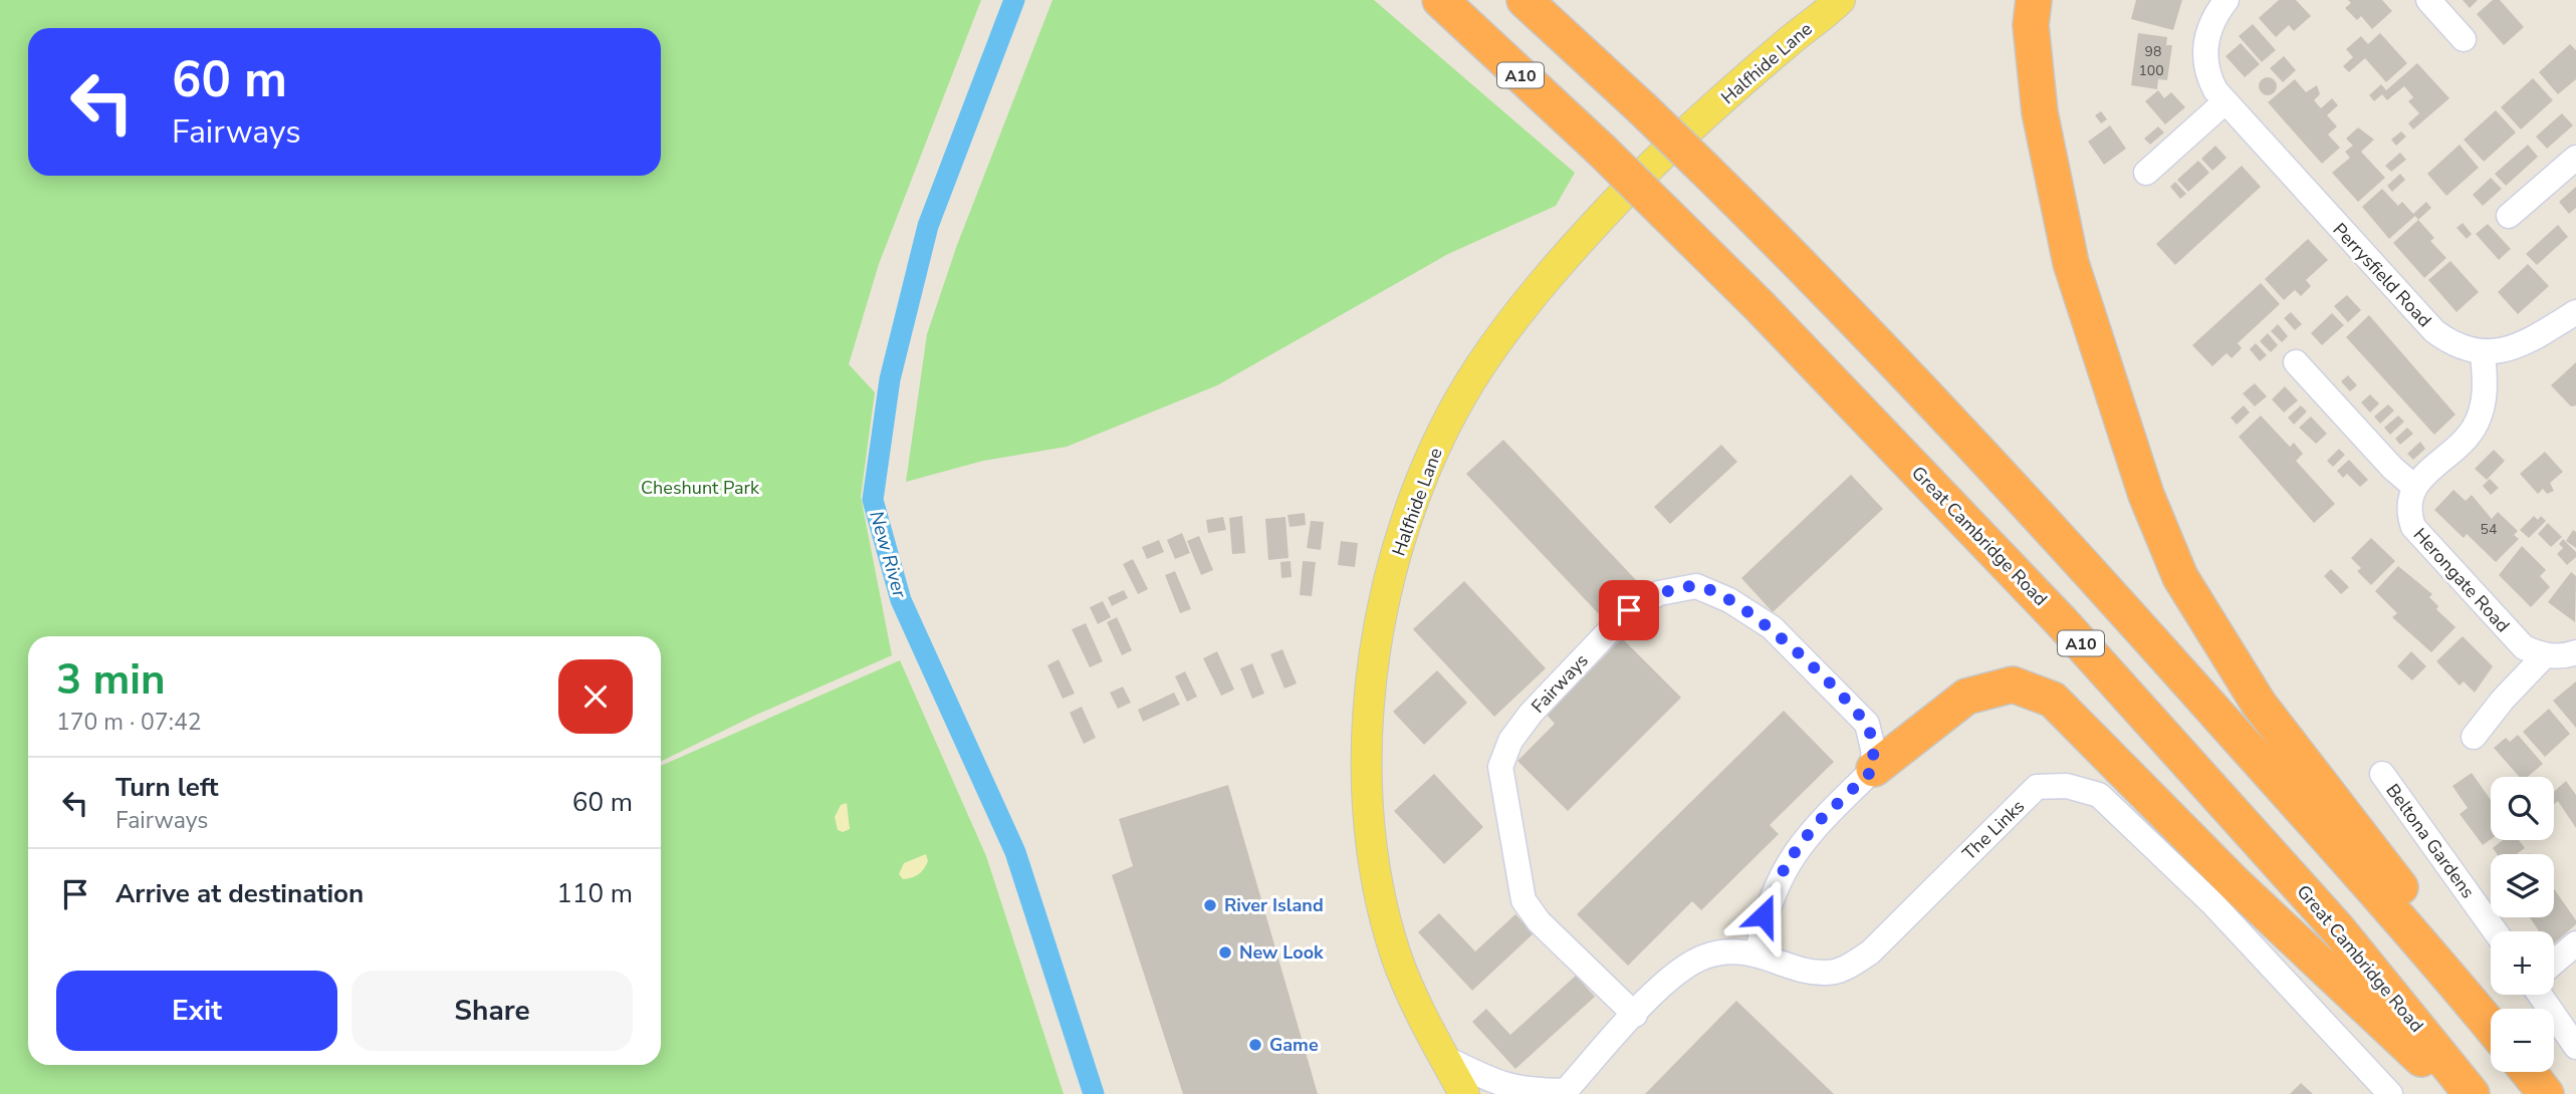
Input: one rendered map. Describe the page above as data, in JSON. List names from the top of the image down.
{
  "streets": {
    "highway": ["A10", "Great Cambridge Road"],
    "main road": ["Halfhide Lane"],
    "street": [
      "Perrysfield Road",
      "Herongate Road",
      "Fairways",
      "The Links",
      "Beltona Gardens"
    ]
  },
  "crossings": [
    ["Halfhide Lane", "The Links"],
    ["Fairways", "The Links"]
  ],
  "water": ["New River"],
  "parks": ["Cheshunt Park"],
  "places": ["River Island", "New Look", "Game"],
  "house_numbers": ["98", "100", "54"],
  "page": {
    "turn": ["60 m", "Fairways"],
    "heading": ["3 min", "170 m · 07:42"],
    "list": [
      {
        "name": "Turn left",
        "note": "Fairways",
        "value": "60 m"
      },
      {
        "name": "Arrive at destination",
        "value": "110 m"
      }
    ],
    "map_buttons": ["+", "−"],
    "buttons": ["Exit", "Share"]
  }
}
